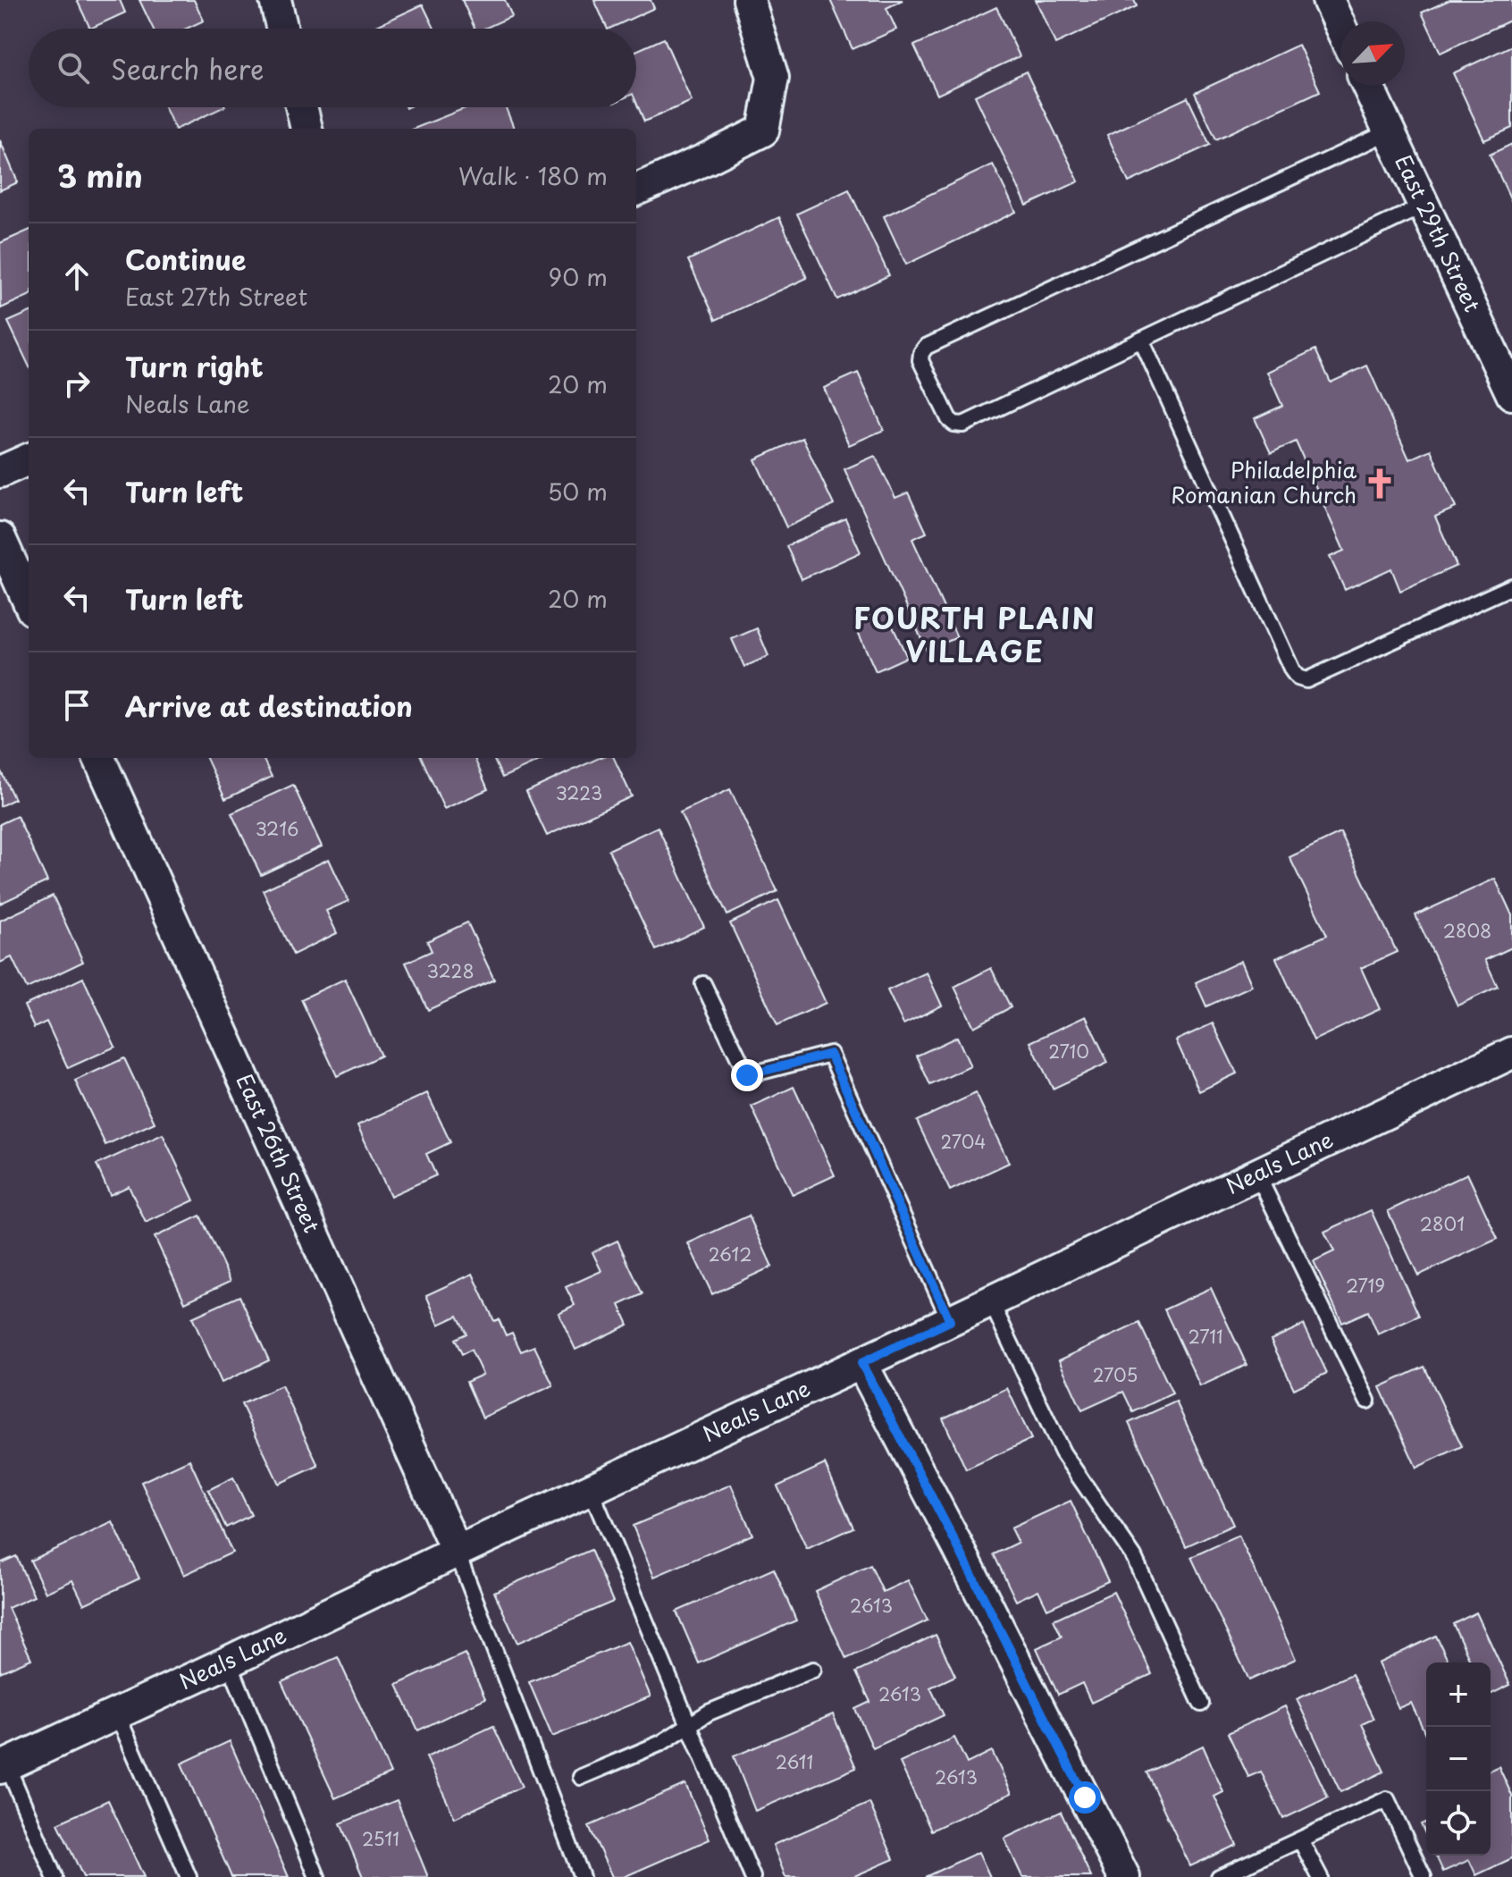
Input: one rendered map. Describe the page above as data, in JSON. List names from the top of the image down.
{
  "streets": {
    "street": ["East 29th Street", "East 26th Street", "Neals Lane"]
  },
  "crossings": [
    ["East 26th Street", "Neals Lane"]
  ],
  "districts": ["FOURTH PLAIN VILLAGE"],
  "places": {
    "church": ["Philadelphia Romanian Church"]
  },
  "house_numbers": [
    "3223",
    "3216",
    "2808",
    "3228",
    "2710",
    "2704",
    "2801",
    "2612",
    "2719",
    "2711",
    "2705",
    "2613",
    "2613",
    "2611",
    "2613",
    "2511"
  ],
  "north": "top right",
  "page": {
    "search": "Search here",
    "heading": ["3 min", "Walk · 180 m"],
    "list": [
      ["Continue", "East 27th Street", "90 m"],
      ["Turn right", "Neals Lane", "20 m"],
      ["Turn left", "50 m"],
      ["Turn left", "20 m"],
      "Arrive at destination"
    ],
    "map_buttons": ["+", "−"]
  }
}
